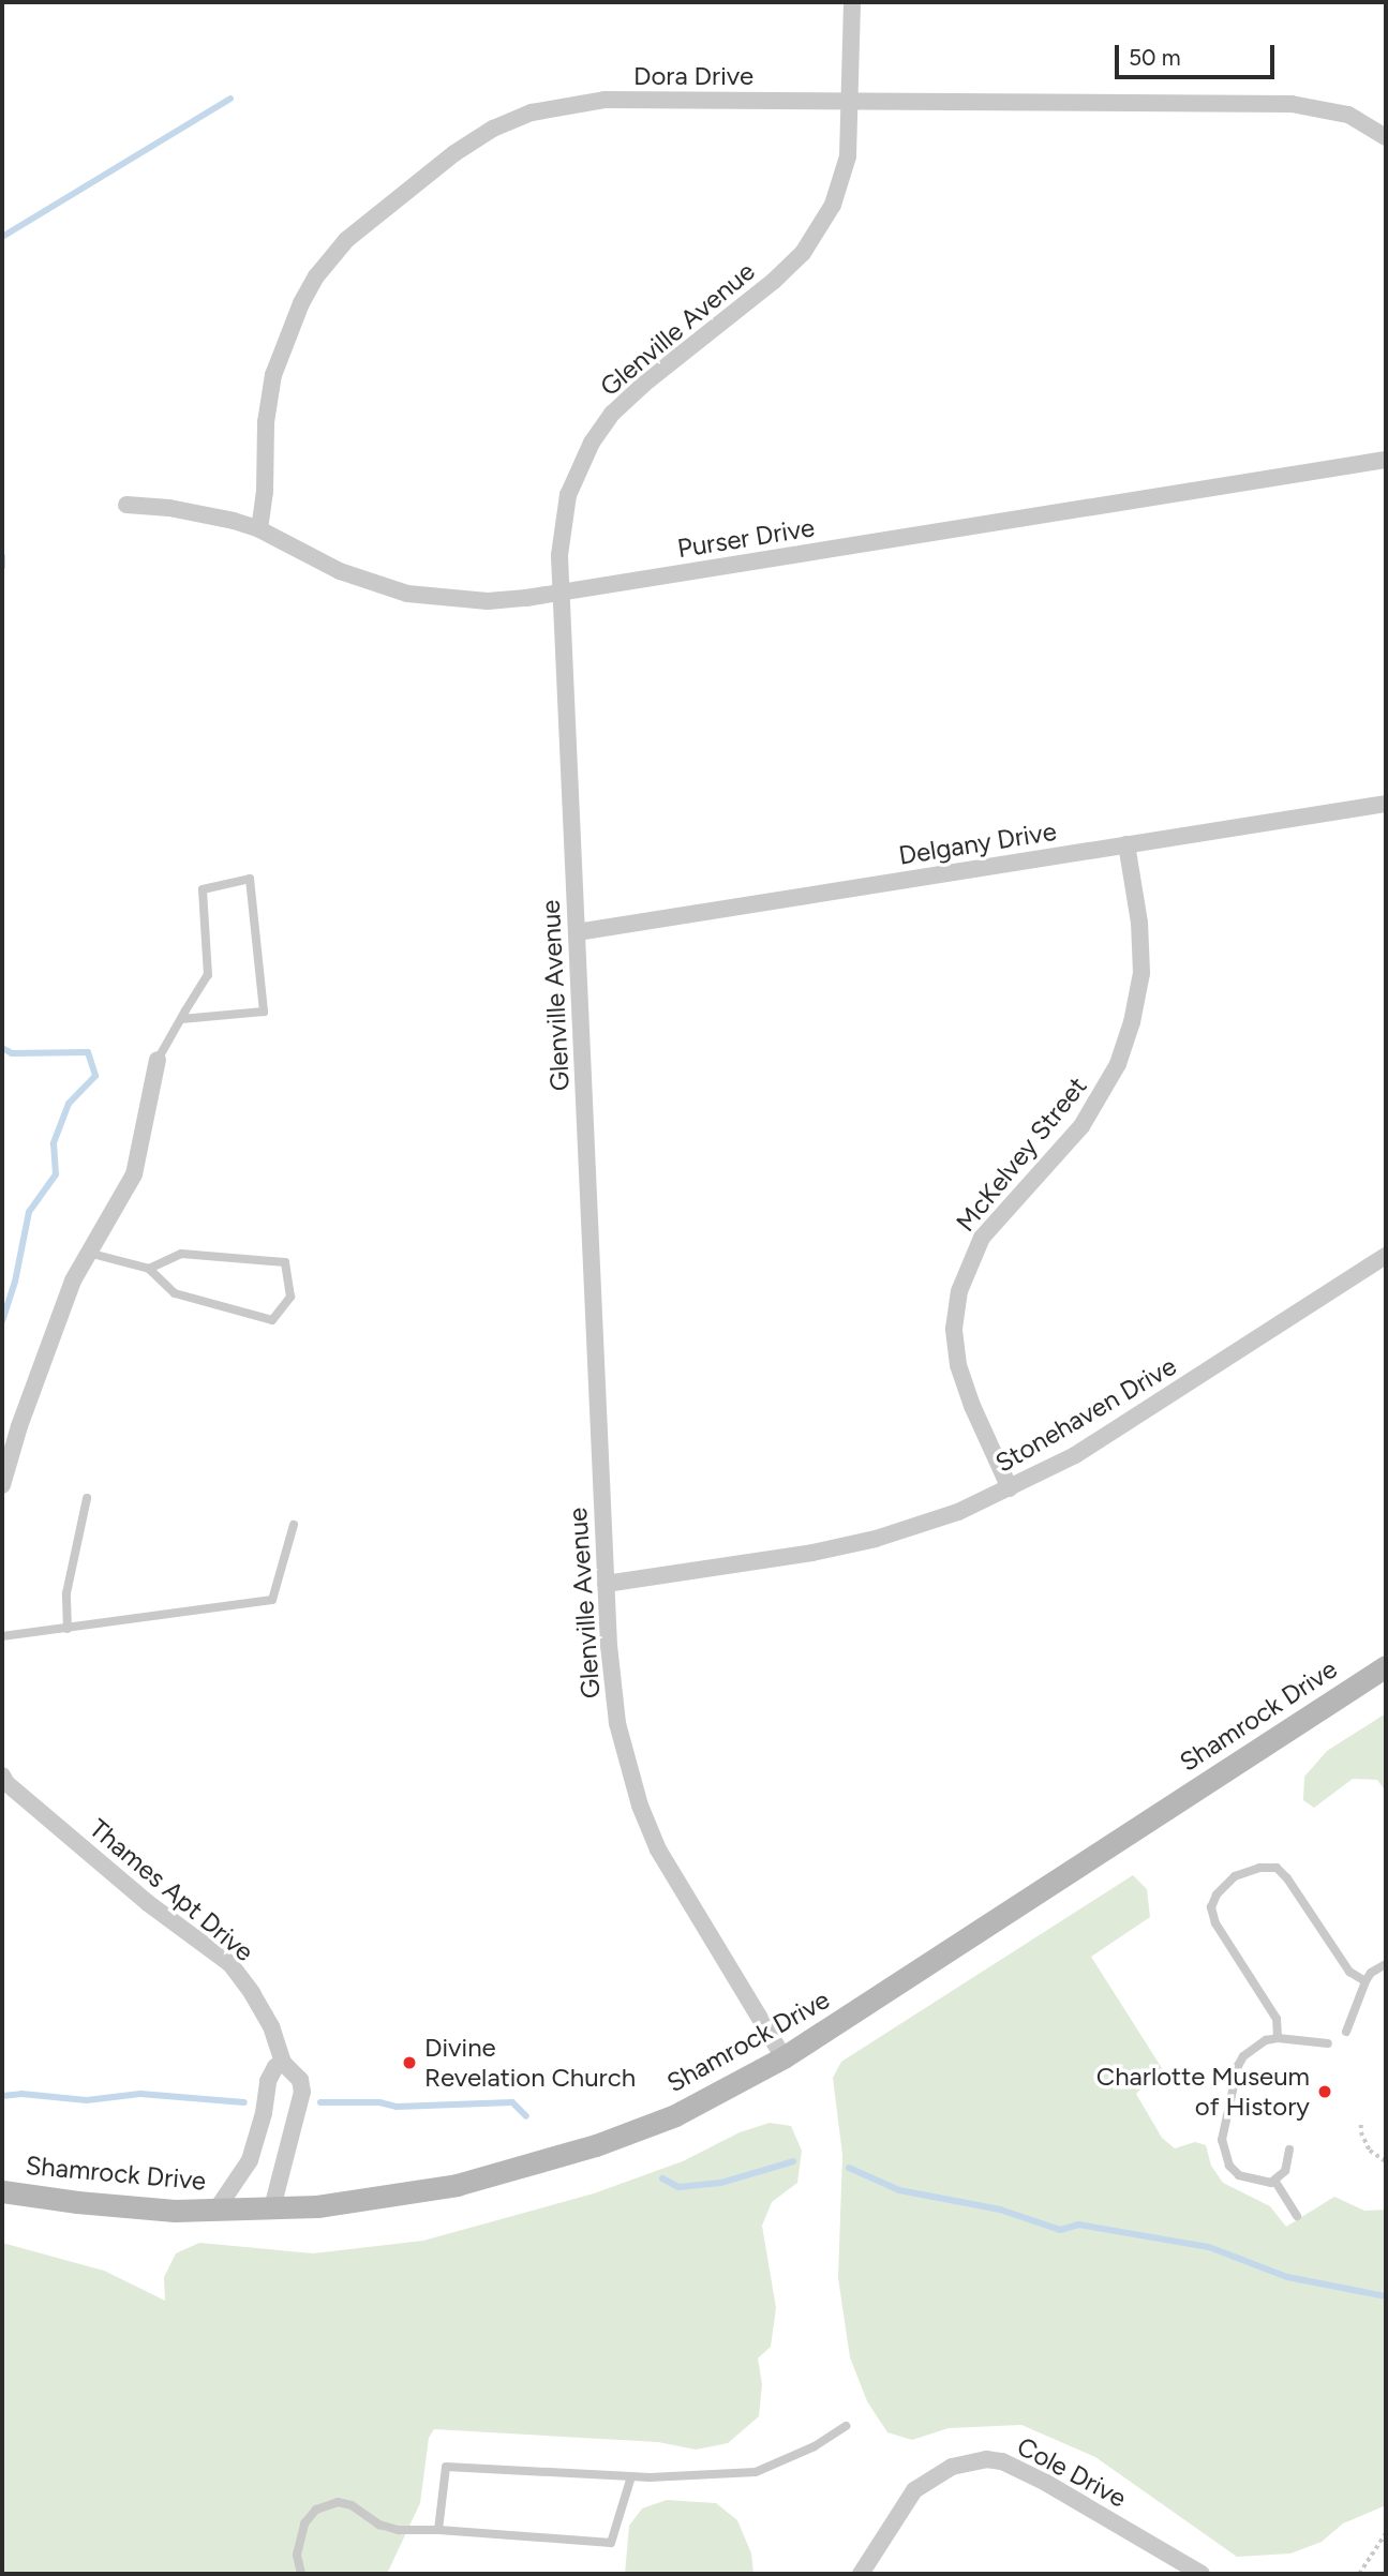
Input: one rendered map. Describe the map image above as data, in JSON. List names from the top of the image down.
{
  "streets": {
    "street": [
      "Dora Drive",
      "Glenville Avenue",
      "Purser Drive",
      "Delgany Drive",
      "McKelvey Street",
      "Stonehaven Drive",
      "Shamrock Drive",
      "Thames Apt Drive",
      "Cole Drive"
    ]
  },
  "crossings": [
    ["Dora Drive", "Glenville Avenue"],
    ["Dora Drive", "Purser Drive"],
    ["Glenville Avenue", "Purser Drive"],
    ["Glenville Avenue", "Delgany Drive"],
    ["Glenville Avenue", "Stonehaven Drive"],
    ["Glenville Avenue", "Shamrock Drive"],
    ["Delgany Drive", "McKelvey Street"],
    ["McKelvey Street", "Stonehaven Drive"],
    ["Shamrock Drive", "Thames Apt Drive"]
  ],
  "places": ["Divine Revelation Church", "Charlotte Museum of History"],
  "scale_bar": "50 m"
}
